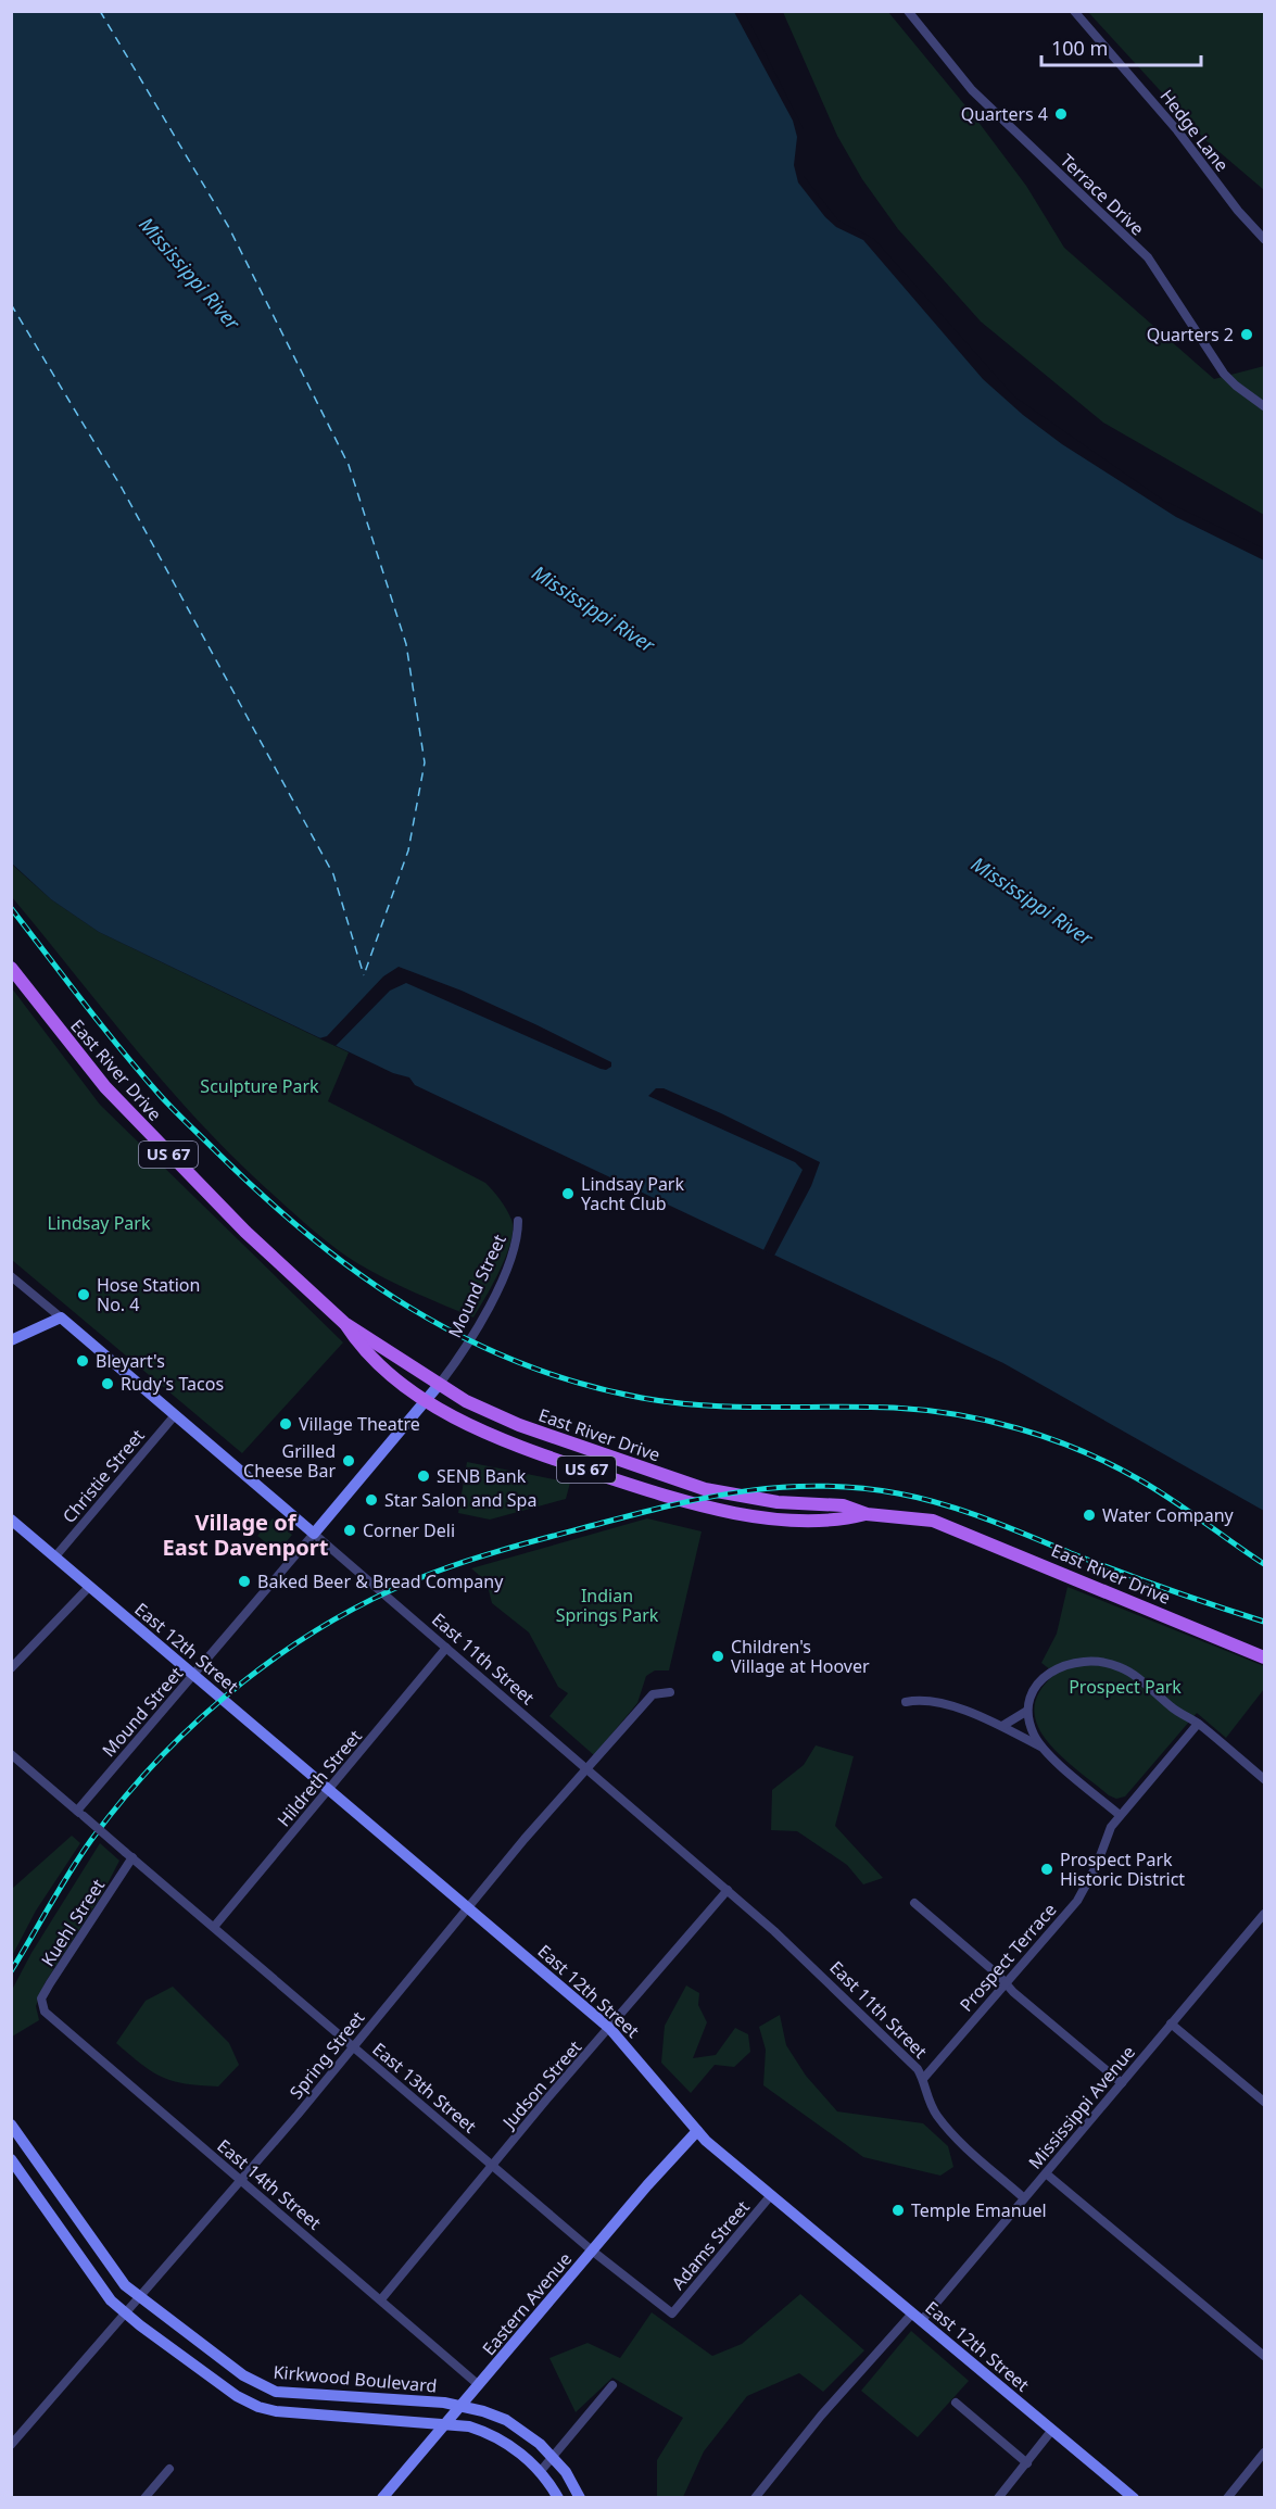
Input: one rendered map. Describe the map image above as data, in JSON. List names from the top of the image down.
{
  "streets": {
    "main road": ["East River Drive", "US 67"],
    "street": [
      "Hedge Lane",
      "Terrace Drive",
      "Mound Street",
      "Christie Street",
      "East 12th Street",
      "East 11th Street",
      "Hildreth Street",
      "Kuehl Street",
      "Prospect Terrace",
      "Spring Street",
      "Judson Street",
      "East 13th Street",
      "Mississippi Avenue",
      "East 14th Street",
      "Adams Street",
      "Eastern Avenue",
      "Kirkwood Boulevard"
    ]
  },
  "crossings": [
    ["East River Drive", "Mound Street"],
    ["Mound Street", "East 12th Street"],
    ["Mound Street", "East 11th Street"],
    ["Mound Street", "East 13th Street"],
    ["Christie Street", "East 12th Street"],
    ["Christie Street", "East 11th Street"],
    ["East 12th Street", "Hildreth Street"],
    ["East 12th Street", "Spring Street"],
    ["East 12th Street", "Judson Street"],
    ["East 12th Street", "Mississippi Avenue"],
    ["East 12th Street", "Adams Street"],
    ["East 12th Street", "Eastern Avenue"],
    ["East 11th Street", "Hildreth Street"],
    ["East 11th Street", "Prospect Terrace"],
    ["East 11th Street", "Spring Street"],
    ["East 11th Street", "Judson Street"],
    ["Hildreth Street", "East 13th Street"],
    ["Kuehl Street", "East 13th Street"],
    ["Kuehl Street", "East 14th Street"],
    ["Spring Street", "East 13th Street"],
    ["Spring Street", "East 14th Street"],
    ["Spring Street", "Kirkwood Boulevard"],
    ["Judson Street", "East 13th Street"],
    ["Judson Street", "East 14th Street"],
    ["East 13th Street", "Adams Street"],
    ["East 13th Street", "Eastern Avenue"],
    ["East 14th Street", "Eastern Avenue"],
    ["Eastern Avenue", "Kirkwood Boulevard"]
  ],
  "districts": ["Village of East Davenport"],
  "water": ["Mississippi River"],
  "parks": [
    "Sculpture Park",
    "Lindsay Park",
    "Indian Springs Park",
    "Prospect Park"
  ],
  "places": [
    "Quarters 4",
    "Quarters 2",
    "Lindsay Park Yacht Club",
    "Hose Station No. 4",
    "Bleyart's",
    "Rudy's Tacos",
    "Village Theatre",
    "Grilled Cheese Bar",
    "SENB Bank",
    "Star Salon and Spa",
    "Water Company",
    "Corner Deli",
    "Baked Beer & Bread Company",
    "Children's Village at Hoover",
    "Prospect Park Historic District",
    "Temple Emanuel"
  ],
  "scale_bar": "100 m"
}
